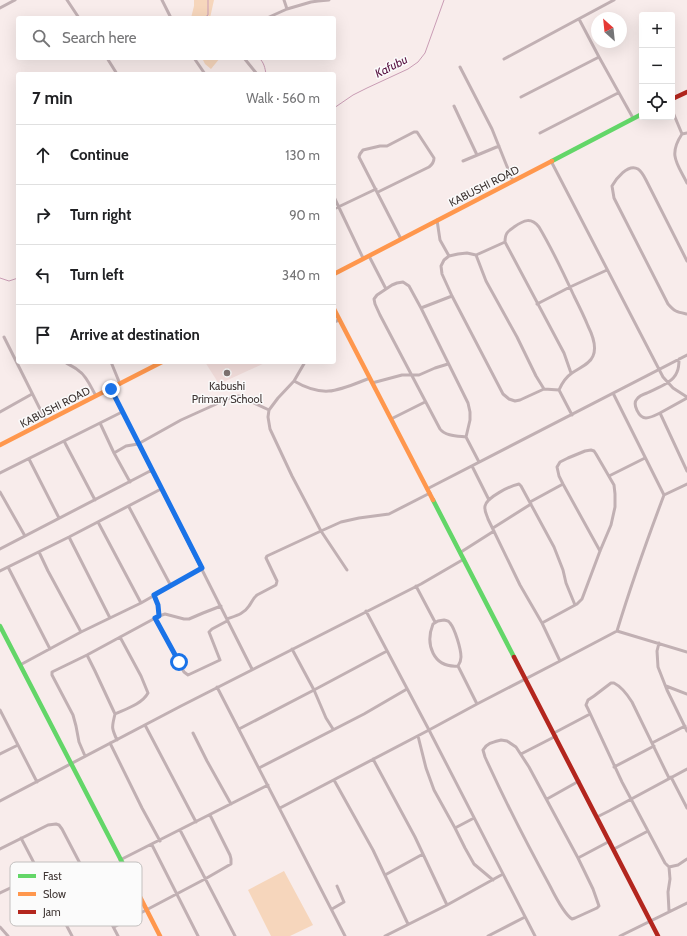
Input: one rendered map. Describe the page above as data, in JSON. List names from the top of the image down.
{
  "streets": {
    "street": ["KABUSHI ROAD"]
  },
  "water": ["Kafubu"],
  "places": ["Kabushi Primary School"],
  "legend": ["Fast", "Slow", "Jam"],
  "north": "top left",
  "page": {
    "map_buttons": ["+", "−"],
    "search": "Search here",
    "heading": ["7 min", "Walk · 560 m"],
    "list": [
      ["Continue", "130 m"],
      ["Turn right", "90 m"],
      ["Turn left", "340 m"],
      "Arrive at destination"
    ]
  }
}
